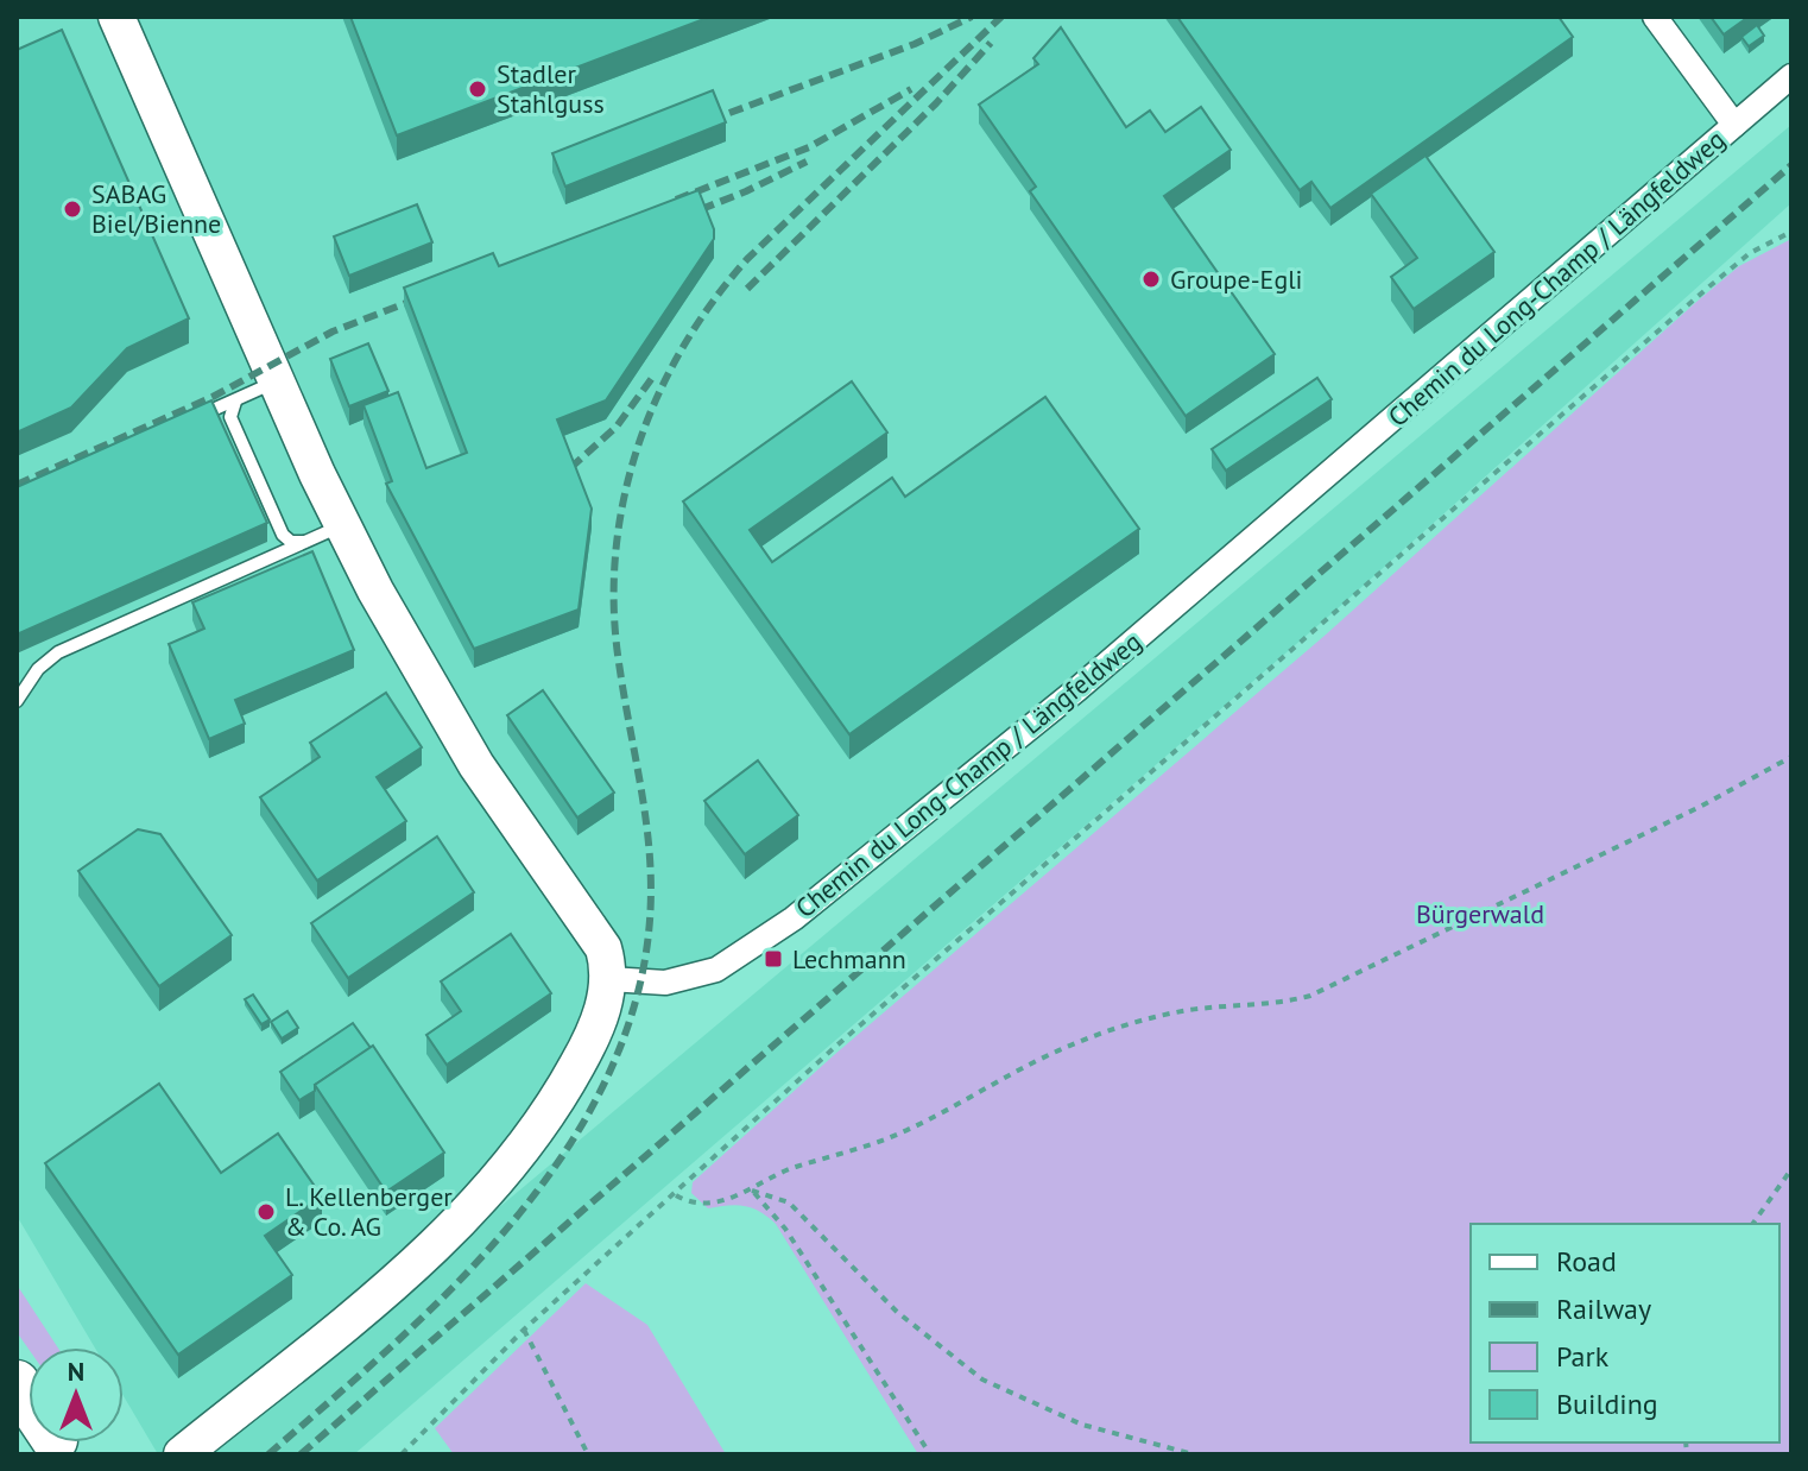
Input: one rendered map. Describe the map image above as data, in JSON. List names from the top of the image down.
{
  "streets": {
    "street": ["Chemin du Long-Champ / Längfeldweg"]
  },
  "parks": ["Bürgerwald"],
  "places": {
    "other": [
      "Stadler Stahlguss",
      "SABAG Biel/Bienne",
      "Groupe-Egli",
      "L. Kellenberger & Co. AG"
    ],
    "transit": ["Lechmann"]
  },
  "legend": [
    "Road",
    "Railway",
    "Park",
    "Building"
  ],
  "north": "top"
}
